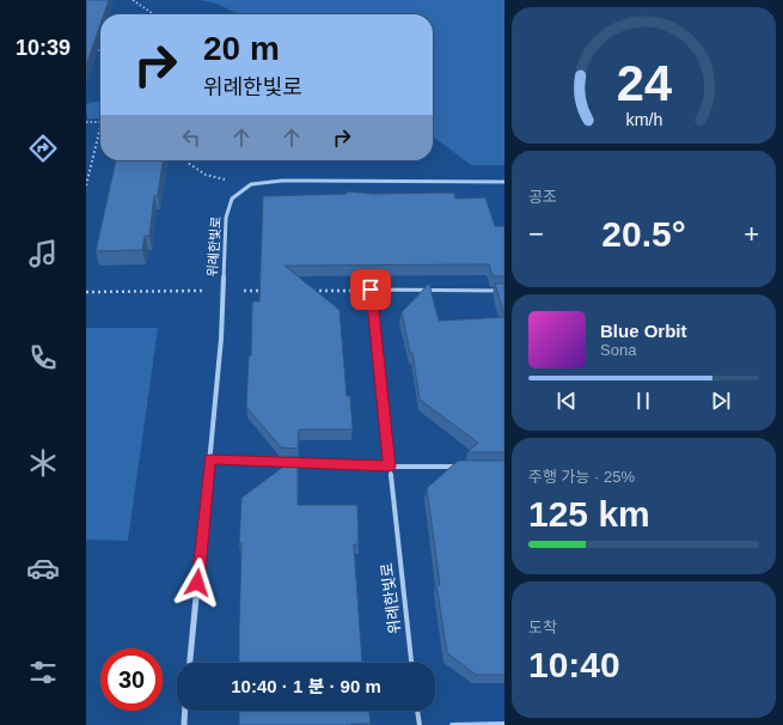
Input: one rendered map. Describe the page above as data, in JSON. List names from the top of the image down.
{
  "streets": {
    "street": ["위례한빛로"]
  },
  "page": {
    "tabs": "10:39",
    "turn": ["20 m", "위례한빛로"],
    "tile": [
      "공조",
      ["주행 가능 · 25%", "125 km"],
      ["도착", "10:40"]
    ],
    "heat": ["−", "20.5°", "+"],
    "song": ["Blue Orbit", "Sona"],
    "limit": "30",
    "trip": "10:40 · 1 분 · 90 m",
    "gauge": ["24", "km/h"]
  }
}
